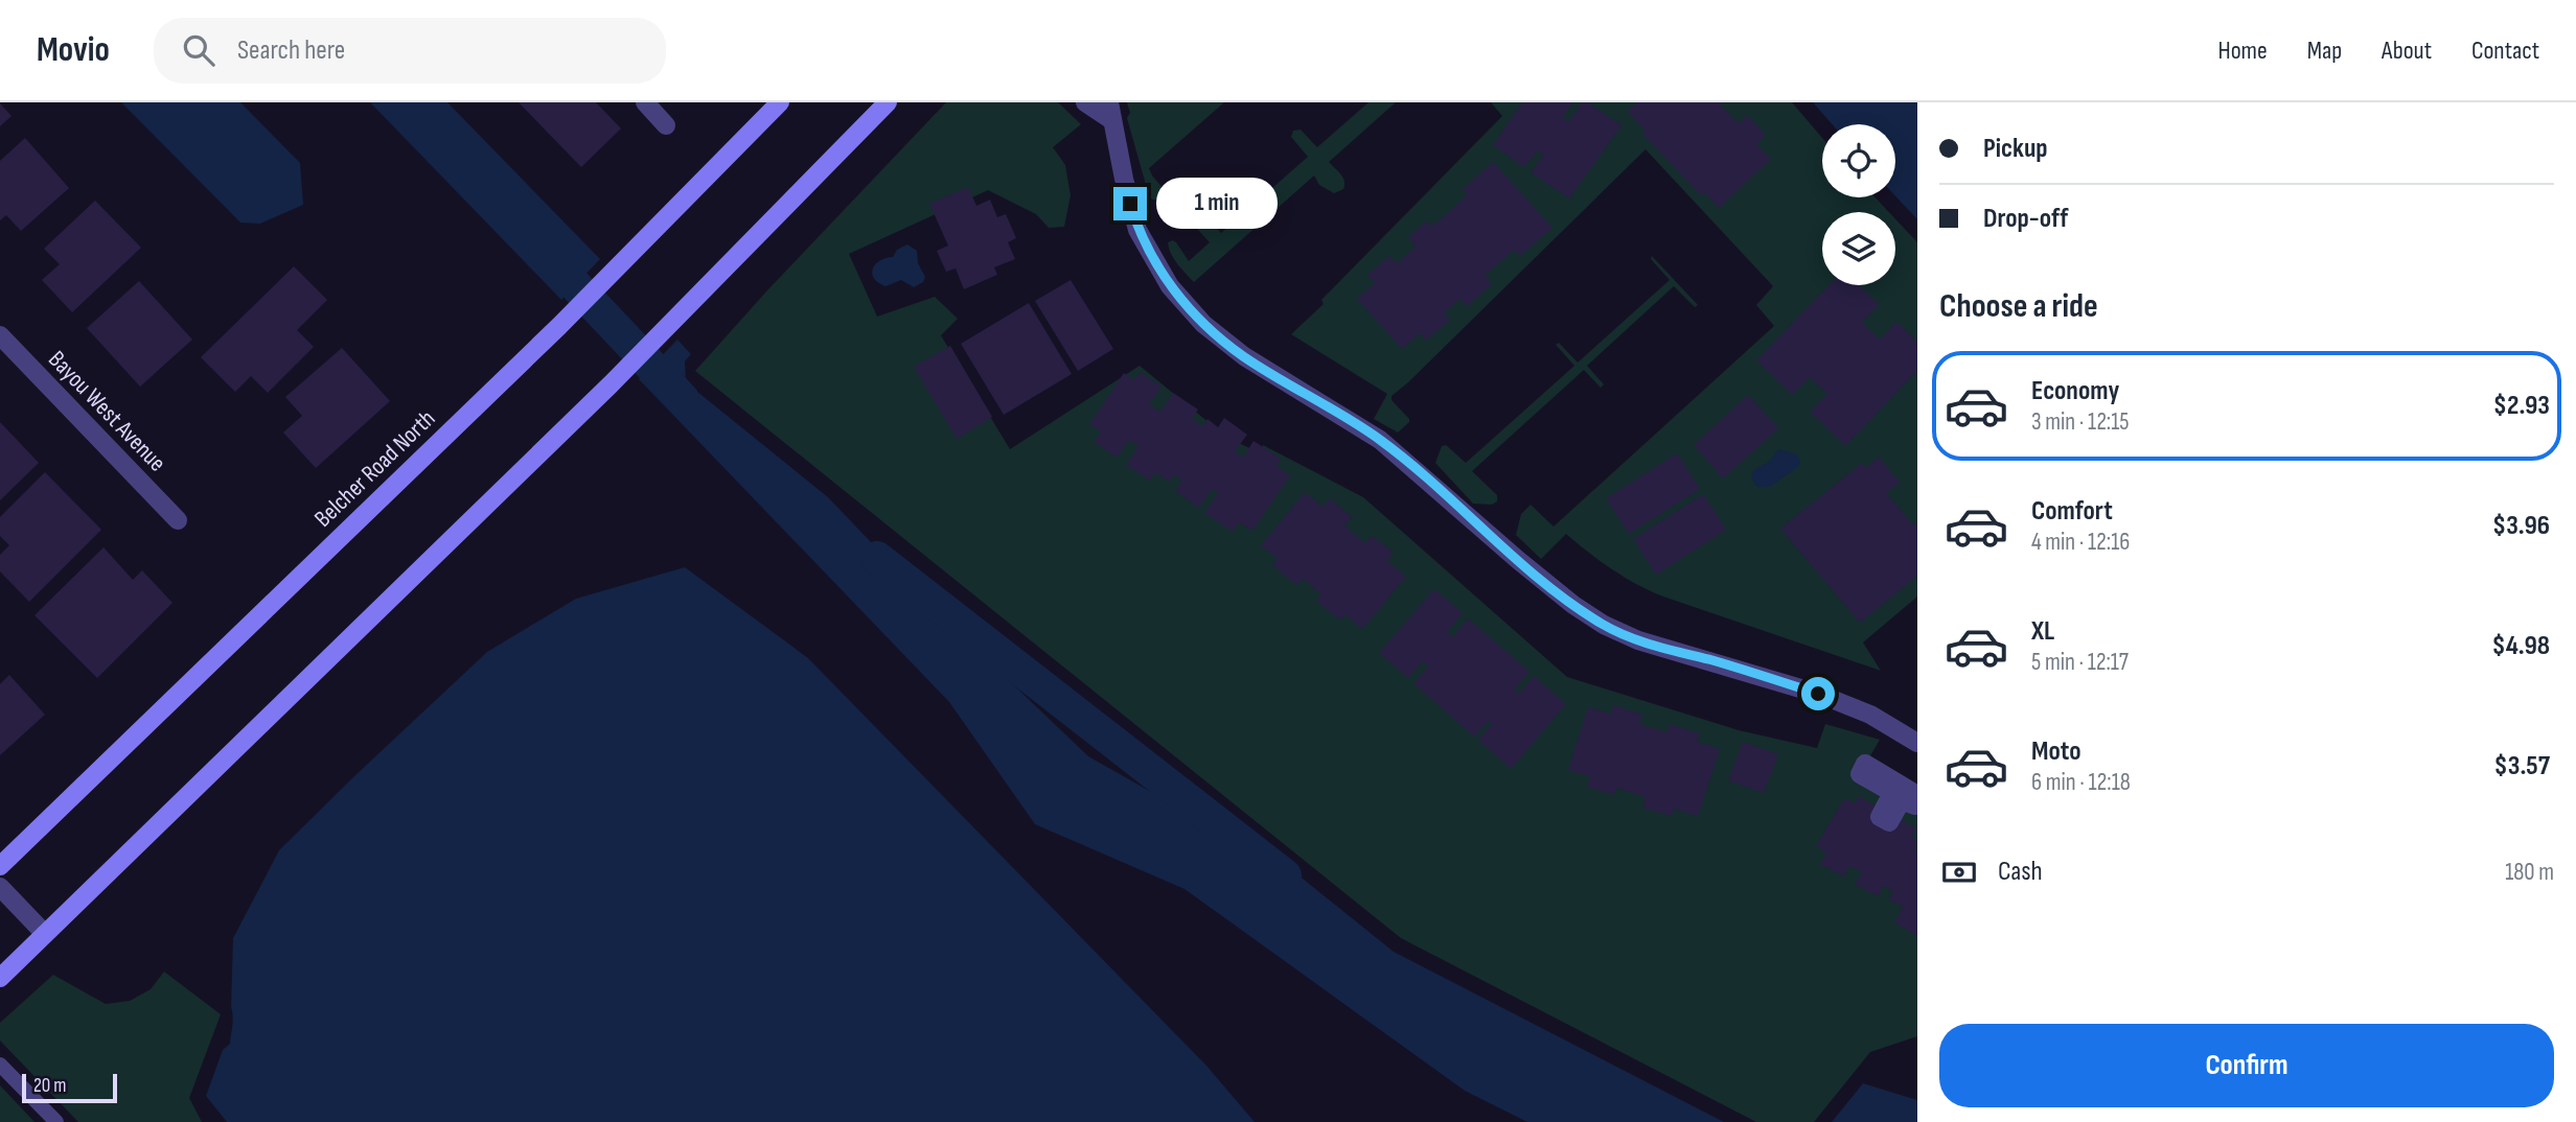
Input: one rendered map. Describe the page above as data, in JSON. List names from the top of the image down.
{
  "streets": {
    "main road": ["Belcher Road North"],
    "street": ["Bayou West Avenue"]
  },
  "scale_bar": "20 m",
  "page": {
    "header": "Movio",
    "search": "Search here",
    "nav": [
      "Home",
      "Map",
      "About",
      "Contact"
    ],
    "banner": ["Pickup", "Drop-off"],
    "bubble": "1 min",
    "heading": "Choose a ride",
    "list": [
      {
        "name": "Economy",
        "note": "3 min · 12:15",
        "value": "$2.93"
      },
      {
        "name": "Comfort",
        "note": "4 min · 12:16",
        "value": "$3.96"
      },
      {
        "name": "XL",
        "note": "5 min · 12:17",
        "value": "$4.98"
      },
      {
        "name": "Moto",
        "note": "6 min · 12:18",
        "value": "$3.57"
      }
    ],
    "pay": ["Cash", "180 m"],
    "buttons": "Confirm",
    "scale": "20 m"
  }
}
